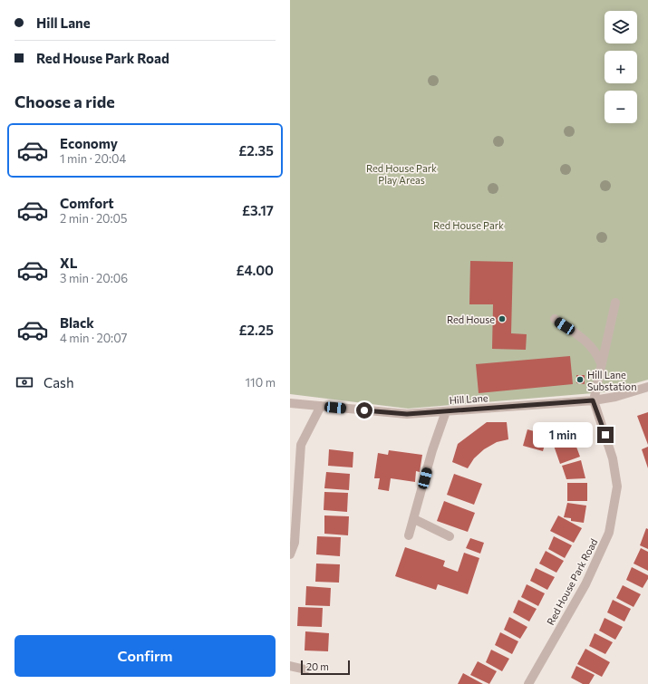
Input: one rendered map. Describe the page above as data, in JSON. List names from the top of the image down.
{
  "streets": {
    "street": ["Hill Lane", "Red House Park Road"]
  },
  "crossings": [
    ["Hill Lane", "Red House Park Road"]
  ],
  "parks": ["Red House Park Play Areas", "Red House Park"],
  "places": ["Red House", "Hill Lane Substation"],
  "scale_bar": "20 m",
  "page": {
    "banner": ["Hill Lane", "Red House Park Road"],
    "map_buttons": ["+", "−"],
    "heading": "Choose a ride",
    "list": [
      {
        "name": "Economy",
        "note": "1 min · 20:04",
        "value": "£2.35"
      },
      {
        "name": "Comfort",
        "note": "2 min · 20:05",
        "value": "£3.17"
      },
      {
        "name": "XL",
        "note": "3 min · 20:06",
        "value": "£4.00"
      },
      {
        "name": "Black",
        "note": "4 min · 20:07",
        "value": "£2.25"
      }
    ],
    "pay": ["Cash", "110 m"],
    "bubble": "1 min",
    "buttons": "Confirm",
    "scale": "20 m"
  }
}
